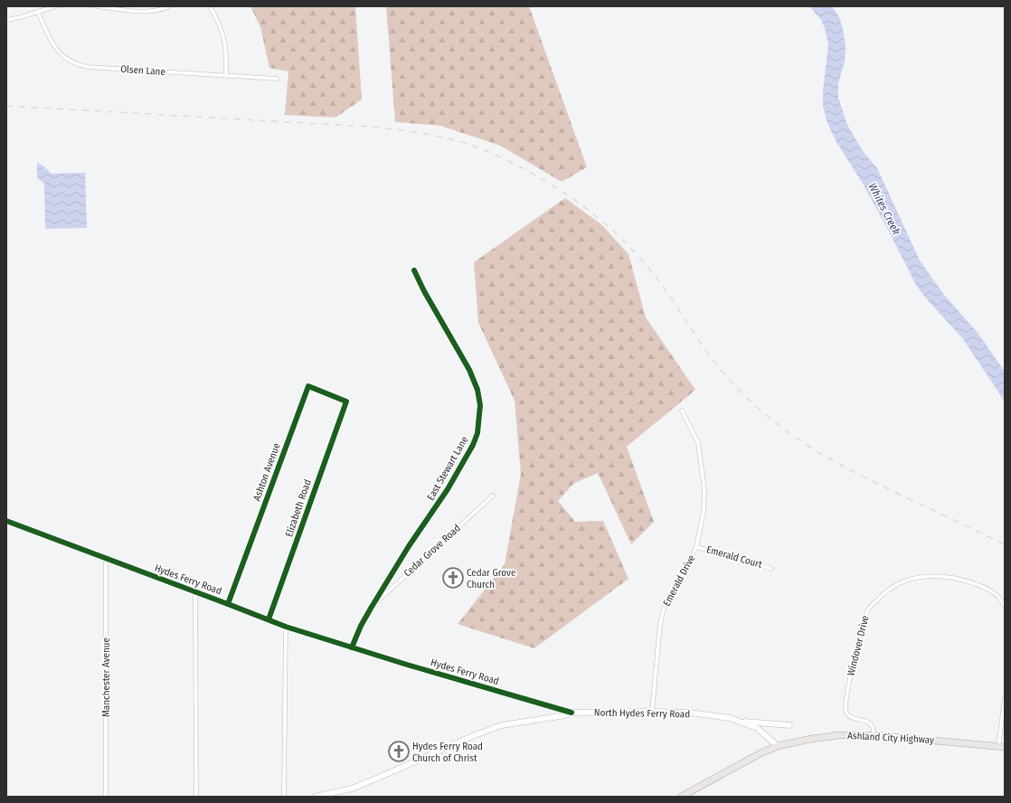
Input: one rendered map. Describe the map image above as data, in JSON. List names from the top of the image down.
{
  "streets": {
    "main road": ["Ashland City Highway"],
    "street": [
      "Olsen Lane",
      "East Stewart Lane",
      "Ashton Avenue",
      "Elizabeth Road",
      "Cedar Grove Road",
      "Emerald Court",
      "Hydes Ferry Road",
      "Emerald Drive",
      "Windover Drive",
      "Manchester Avenue",
      "North Hydes Ferry Road"
    ]
  },
  "crossings": [
    ["East Stewart Lane", "Cedar Grove Road"],
    ["East Stewart Lane", "Hydes Ferry Road"],
    ["Ashton Avenue", "Elizabeth Road"],
    ["Ashton Avenue", "Hydes Ferry Road"],
    ["Elizabeth Road", "Hydes Ferry Road"],
    ["Emerald Court", "Emerald Drive"],
    ["Hydes Ferry Road", "Manchester Avenue"],
    ["Hydes Ferry Road", "North Hydes Ferry Road"],
    ["Emerald Drive", "North Hydes Ferry Road"],
    ["Windover Drive", "Ashland City Highway"],
    ["North Hydes Ferry Road", "Ashland City Highway"]
  ],
  "water": ["Whites Creek"],
  "places": {
    "church": ["Cedar Grove Church", "Hydes Ferry Road Church of Christ"]
  }
}
